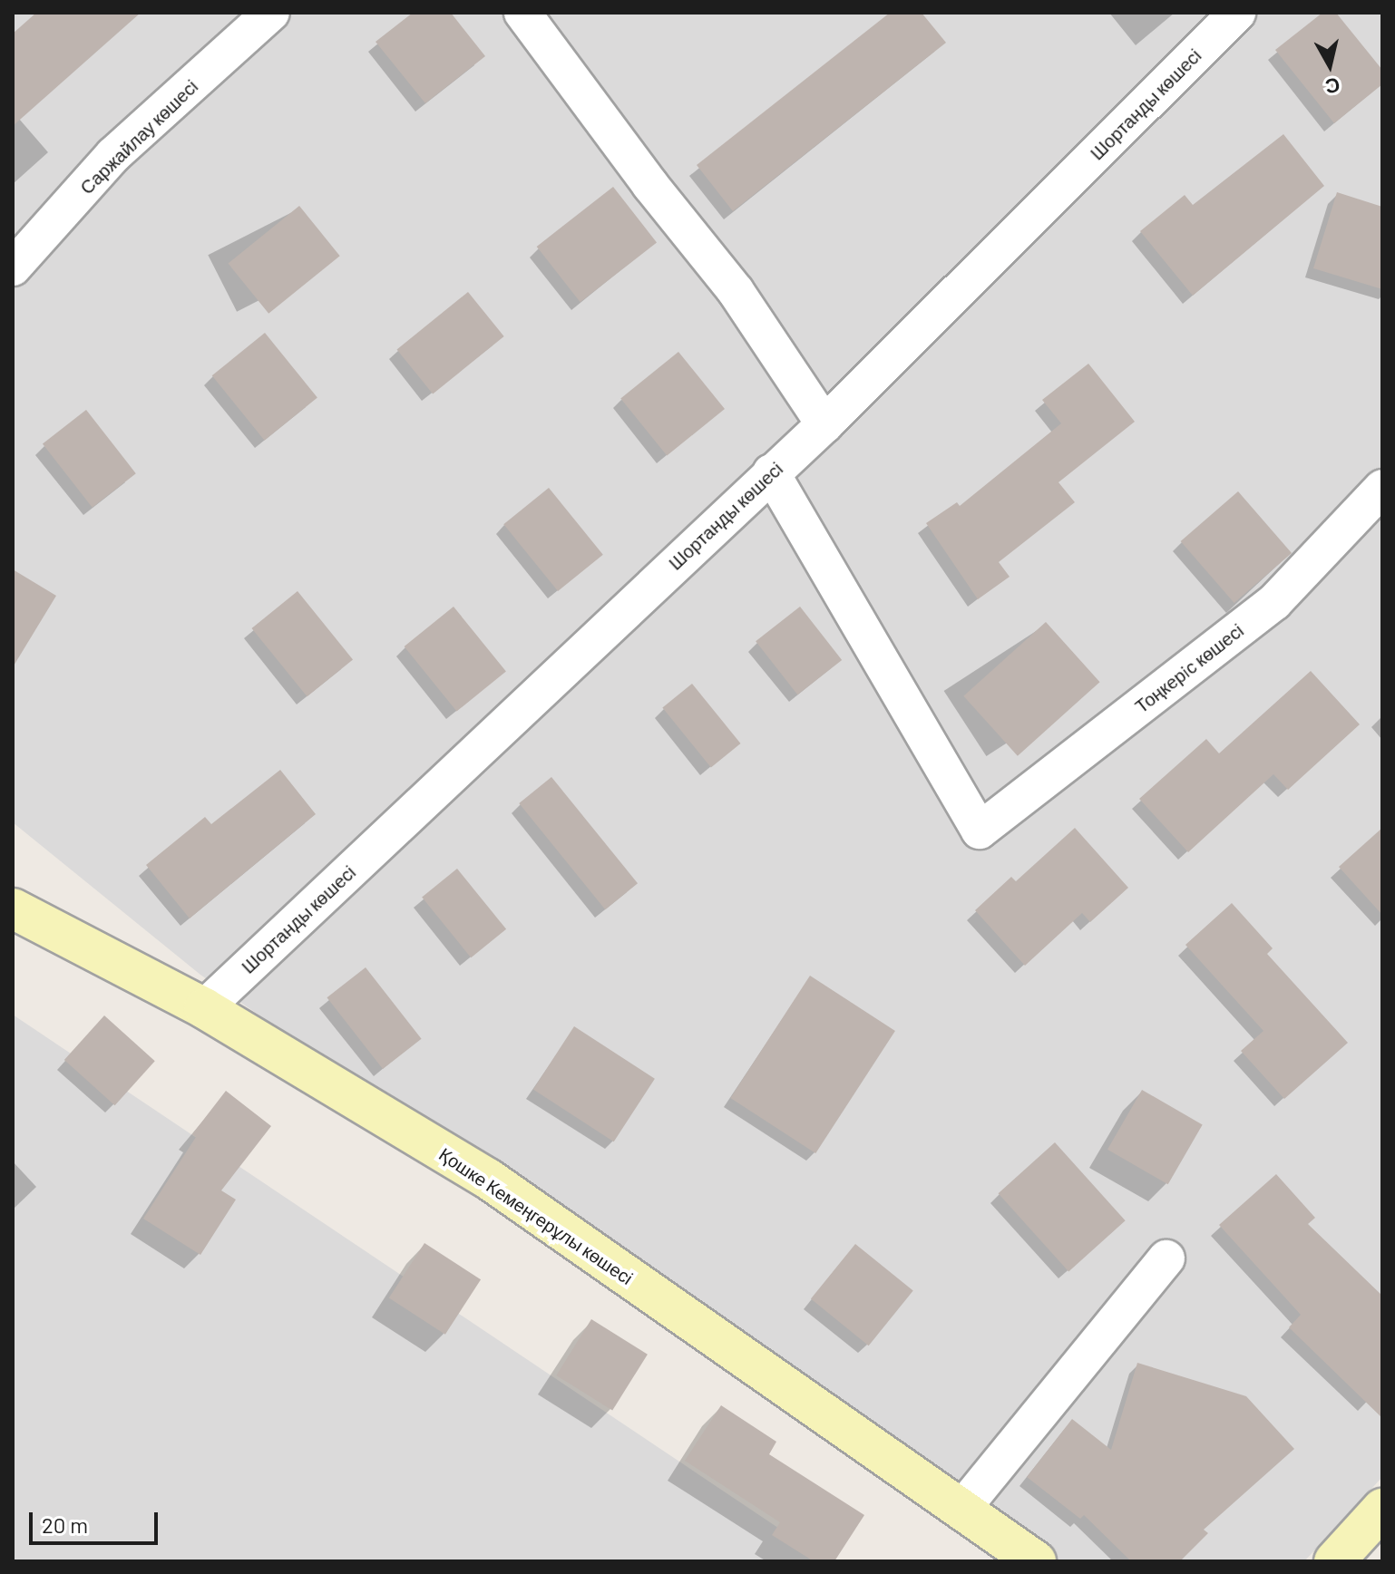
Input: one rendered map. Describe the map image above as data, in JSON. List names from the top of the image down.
{
  "streets": {
    "street": [
      "Шортанды көшесі",
      "Саржайлау көшесі",
      "Тоңкерiс көшесі",
      "Қошке Кемеңгерұлы көшесі"
    ]
  },
  "crossings": [
    ["Шортанды көшесі", "Тоңкерiс көшесі"],
    ["Шортанды көшесі", "Қошке Кемеңгерұлы көшесі"]
  ],
  "scale_bar": "20 m",
  "north": "bottom"
}
